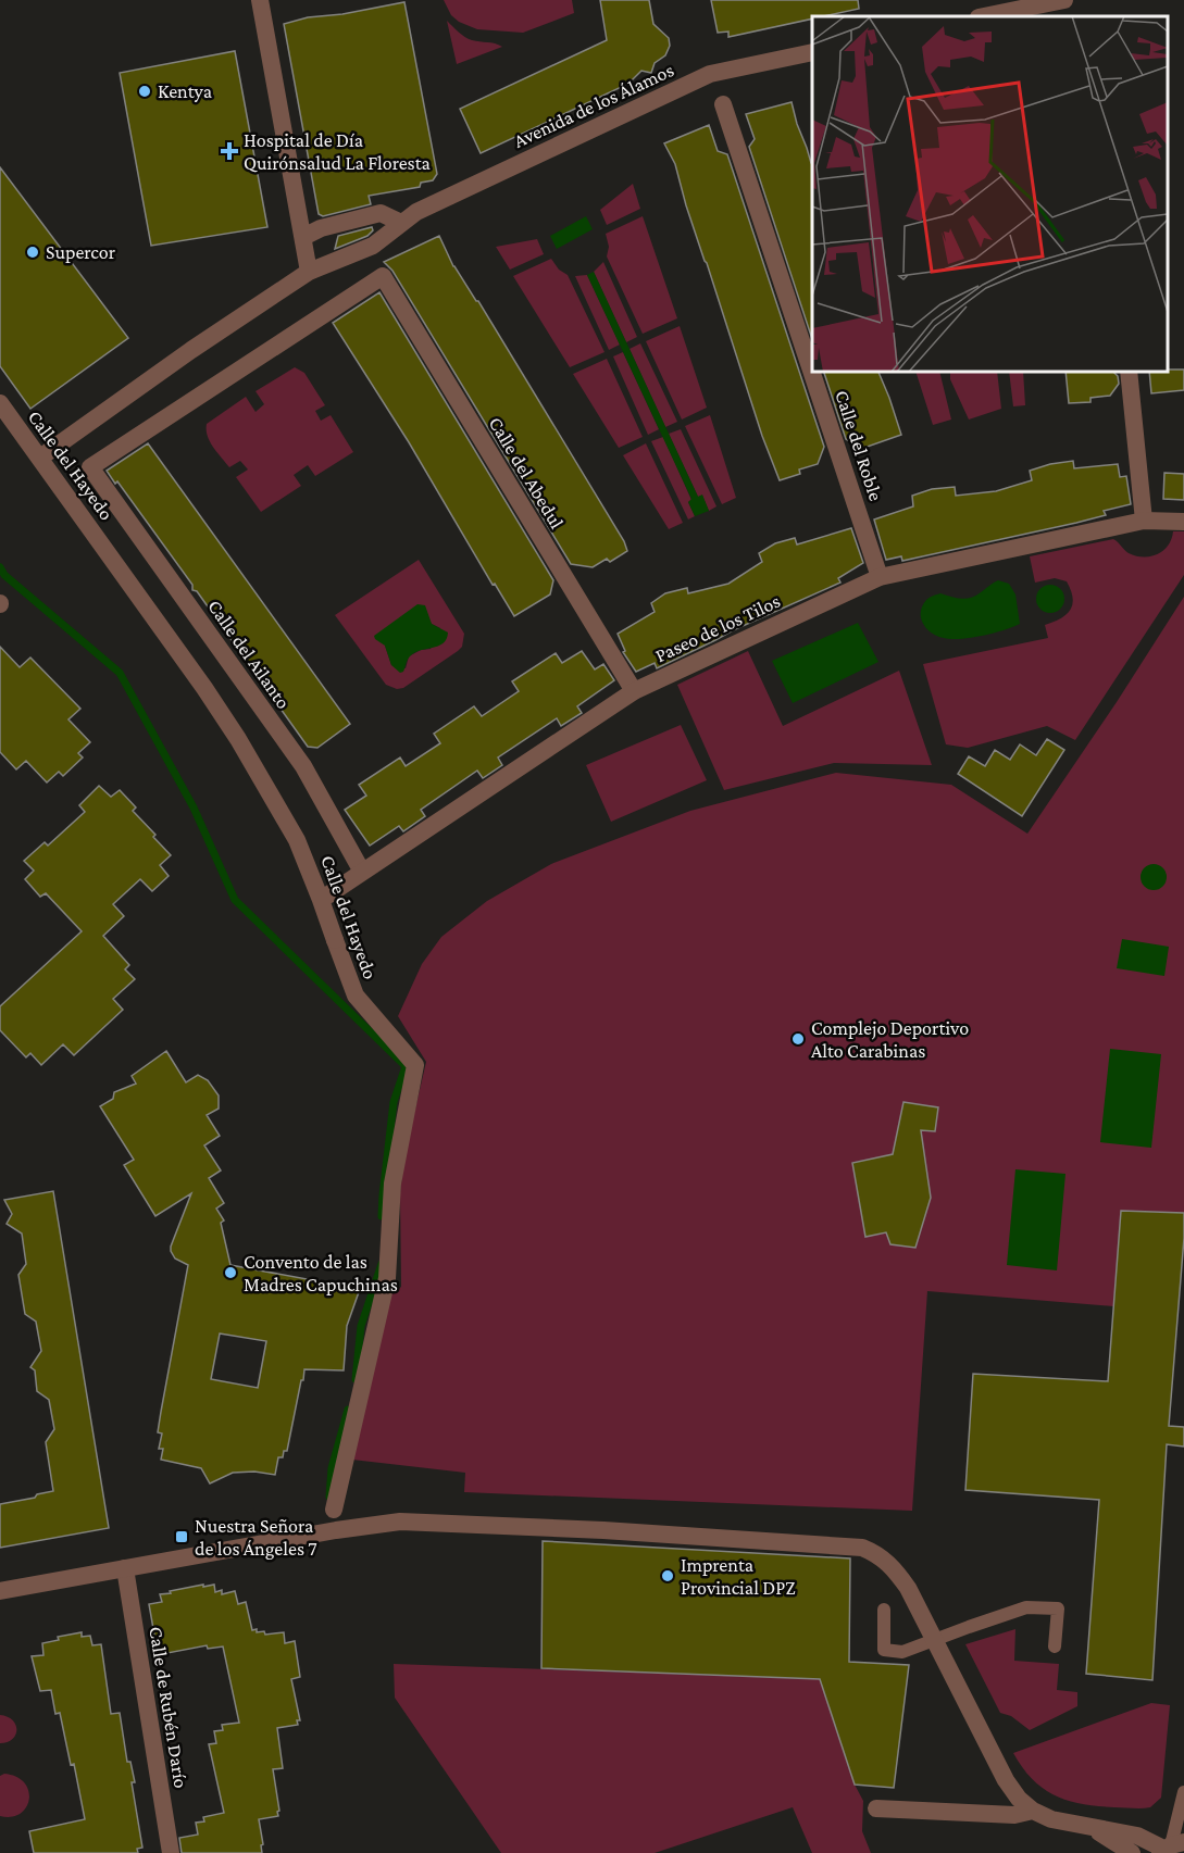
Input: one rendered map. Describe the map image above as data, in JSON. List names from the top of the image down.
{
  "streets": {
    "street": [
      "Avenida de los Álamos",
      "Calle del Roble",
      "Calle del Hayedo",
      "Calle del Abedul",
      "Paseo de los Tilos",
      "Calle del Ailanto",
      "Calle de Rubén Darío"
    ]
  },
  "crossings": [
    ["Avenida de los Álamos", "Calle del Hayedo"],
    ["Calle del Roble", "Paseo de los Tilos"],
    ["Calle del Hayedo", "Paseo de los Tilos"],
    ["Calle del Abedul", "Paseo de los Tilos"],
    ["Calle del Abedul", "Calle del Ailanto"],
    ["Paseo de los Tilos", "Calle del Ailanto"]
  ],
  "places": {
    "other": [
      "Kentya",
      "Supercor",
      "Complejo Deportivo Alto Carabinas",
      "Convento de las Madres Capuchinas",
      "Imprenta Provincial DPZ"
    ],
    "health": ["Hospital de Día Quirónsalud La Floresta"],
    "transit": ["Nuestra Señora de los Ángeles 7"]
  }
}
